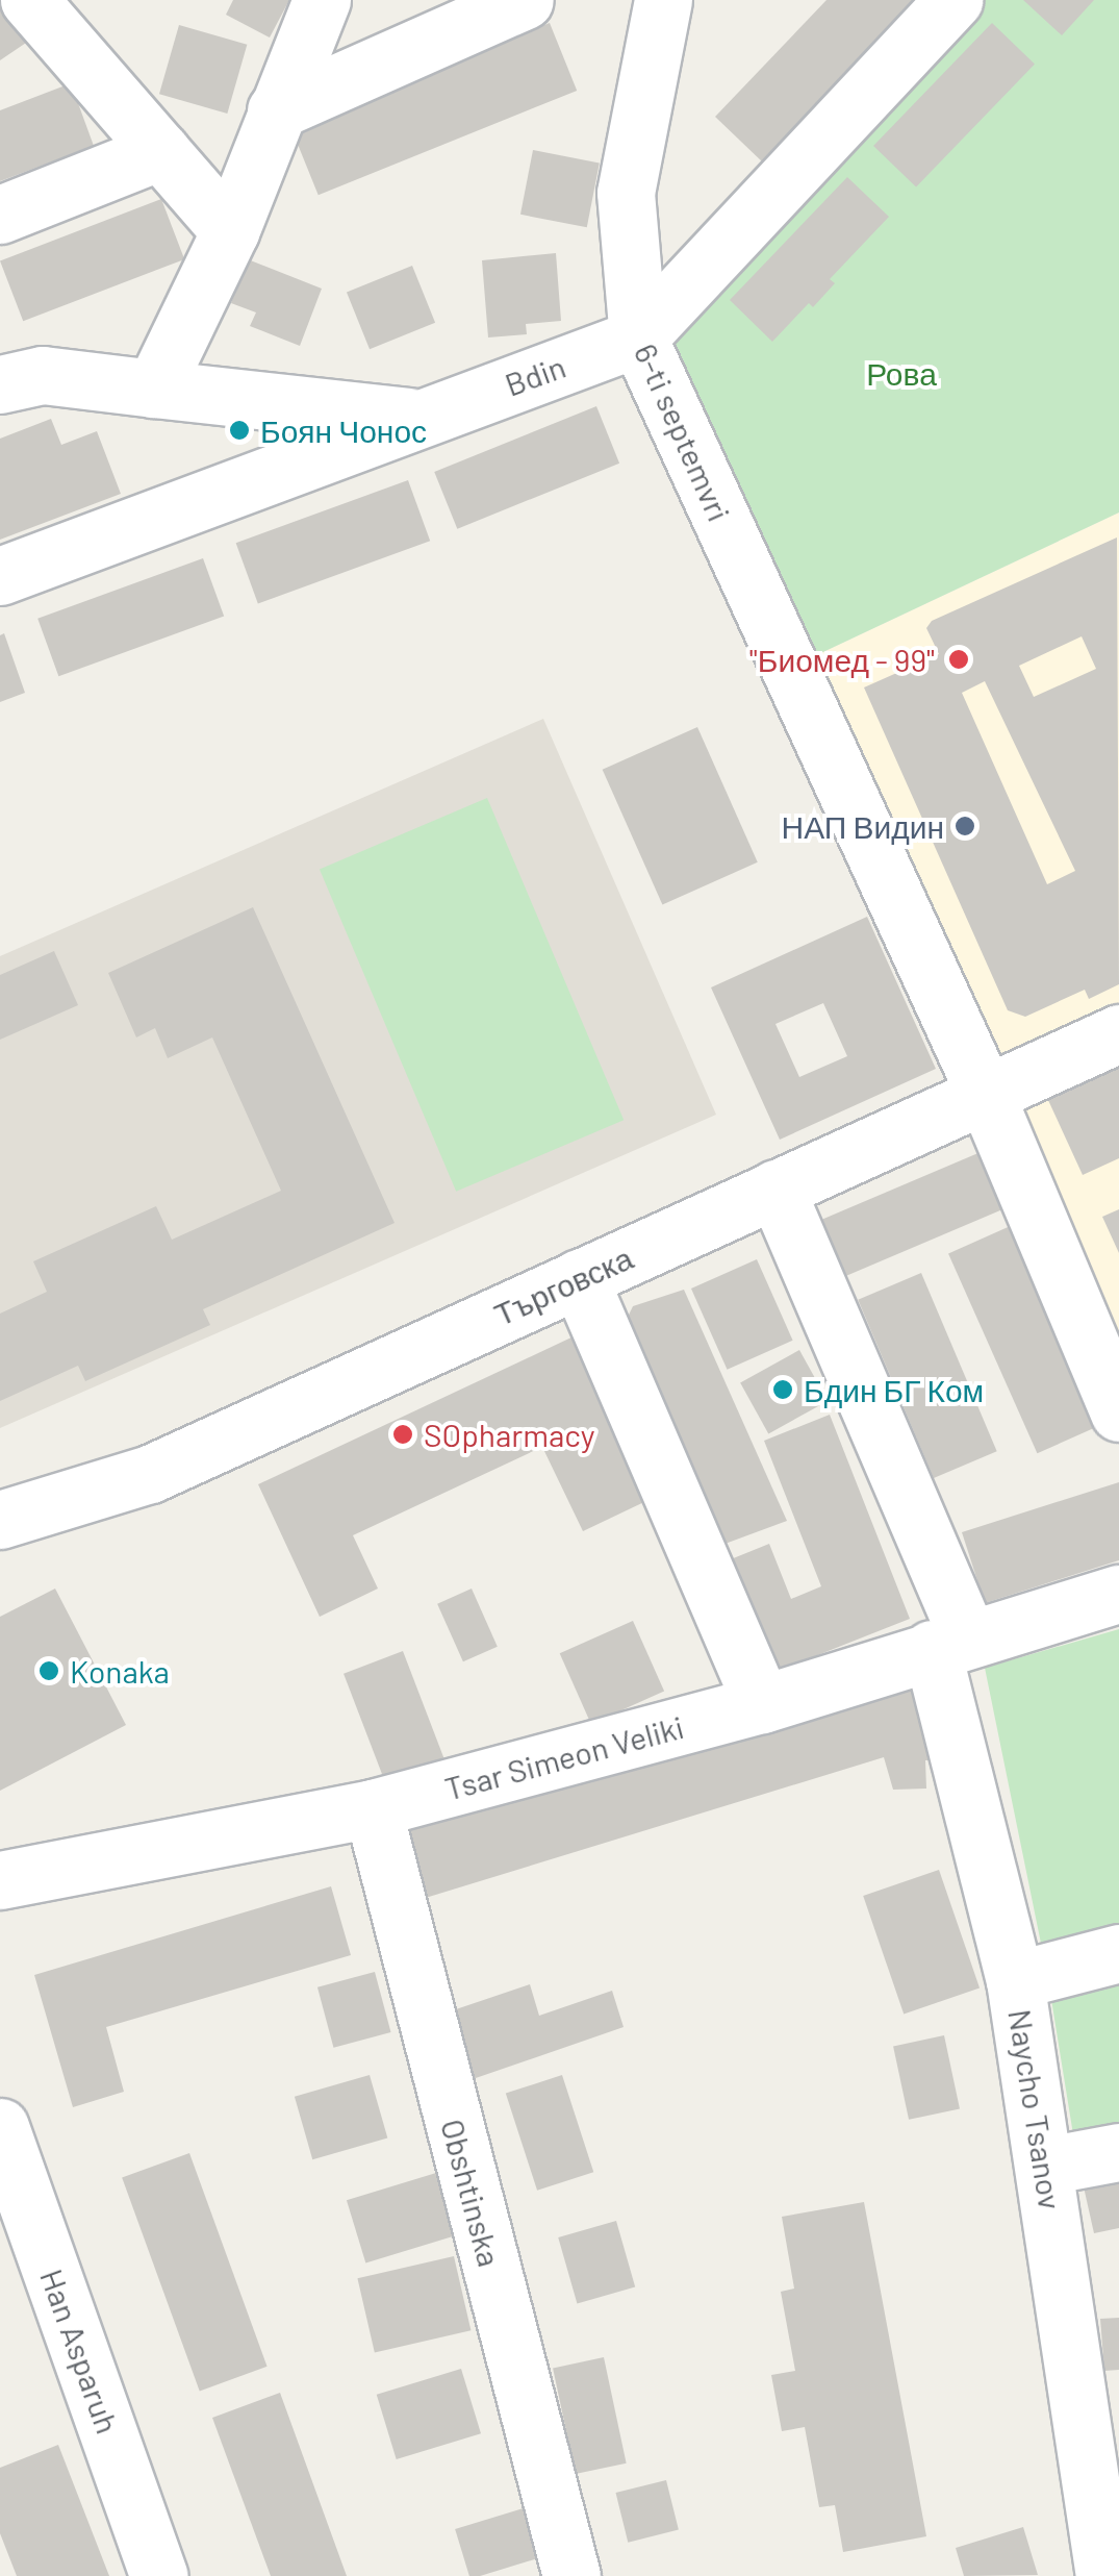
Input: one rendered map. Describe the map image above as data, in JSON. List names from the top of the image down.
{
  "streets": {
    "street": [
      "Bdin",
      "6-ti septemvri",
      "Търговска",
      "Tsar Simeon Veliki",
      "Naycho Tsanov",
      "Obshtinska",
      "Han Asparuh"
    ]
  },
  "crossings": [
    ["Bdin", "6-ti septemvri"],
    ["6-ti septemvri", "Търговска"],
    ["Търговска", "Naycho Tsanov"],
    ["Tsar Simeon Veliki", "Naycho Tsanov"],
    ["Tsar Simeon Veliki", "Obshtinska"]
  ],
  "parks": ["Рова"],
  "places": [
    "Боян Чонос",
    "\"Биомед - 99\"",
    "НАП Видин",
    "Бдин БГ Ком",
    "SOpharmacy",
    "Konaka"
  ]
}
